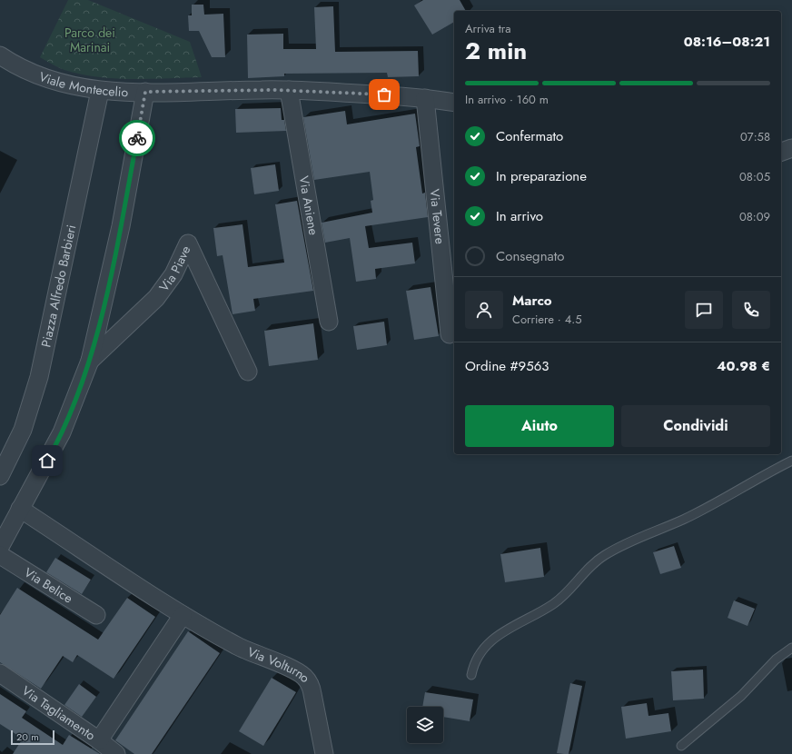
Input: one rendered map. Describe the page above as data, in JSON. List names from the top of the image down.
{
  "streets": {
    "street": [
      "Viale Montecelio",
      "Via Aniene",
      "Via Tevere",
      "Via Piave",
      "Piazza Alfredo Barbieri",
      "Via Belice",
      "Via Volturno",
      "Via Tagliamento"
    ]
  },
  "crossings": [
    ["Viale Montecelio", "Via Aniene"],
    ["Viale Montecelio", "Via Tevere"],
    ["Viale Montecelio", "Piazza Alfredo Barbieri"]
  ],
  "parks": ["Parco dei Marinai"],
  "scale_bar": "20 m",
  "page": {
    "heading": ["2 min", "Arriva tra", "08:16–08:21"],
    "panel": [
      "Marco",
      "Corriere · 4.5",
      "Ordine #9563",
      "40.98 €"
    ],
    "bar": "In arrivo · 160 m",
    "list": [
      ["Confermato", "07:58"],
      ["In preparazione", "08:05"],
      ["In arrivo", "08:09"],
      "Consegnato"
    ],
    "buttons": ["Aiuto", "Condividi"],
    "scale": "20 m"
  }
}
